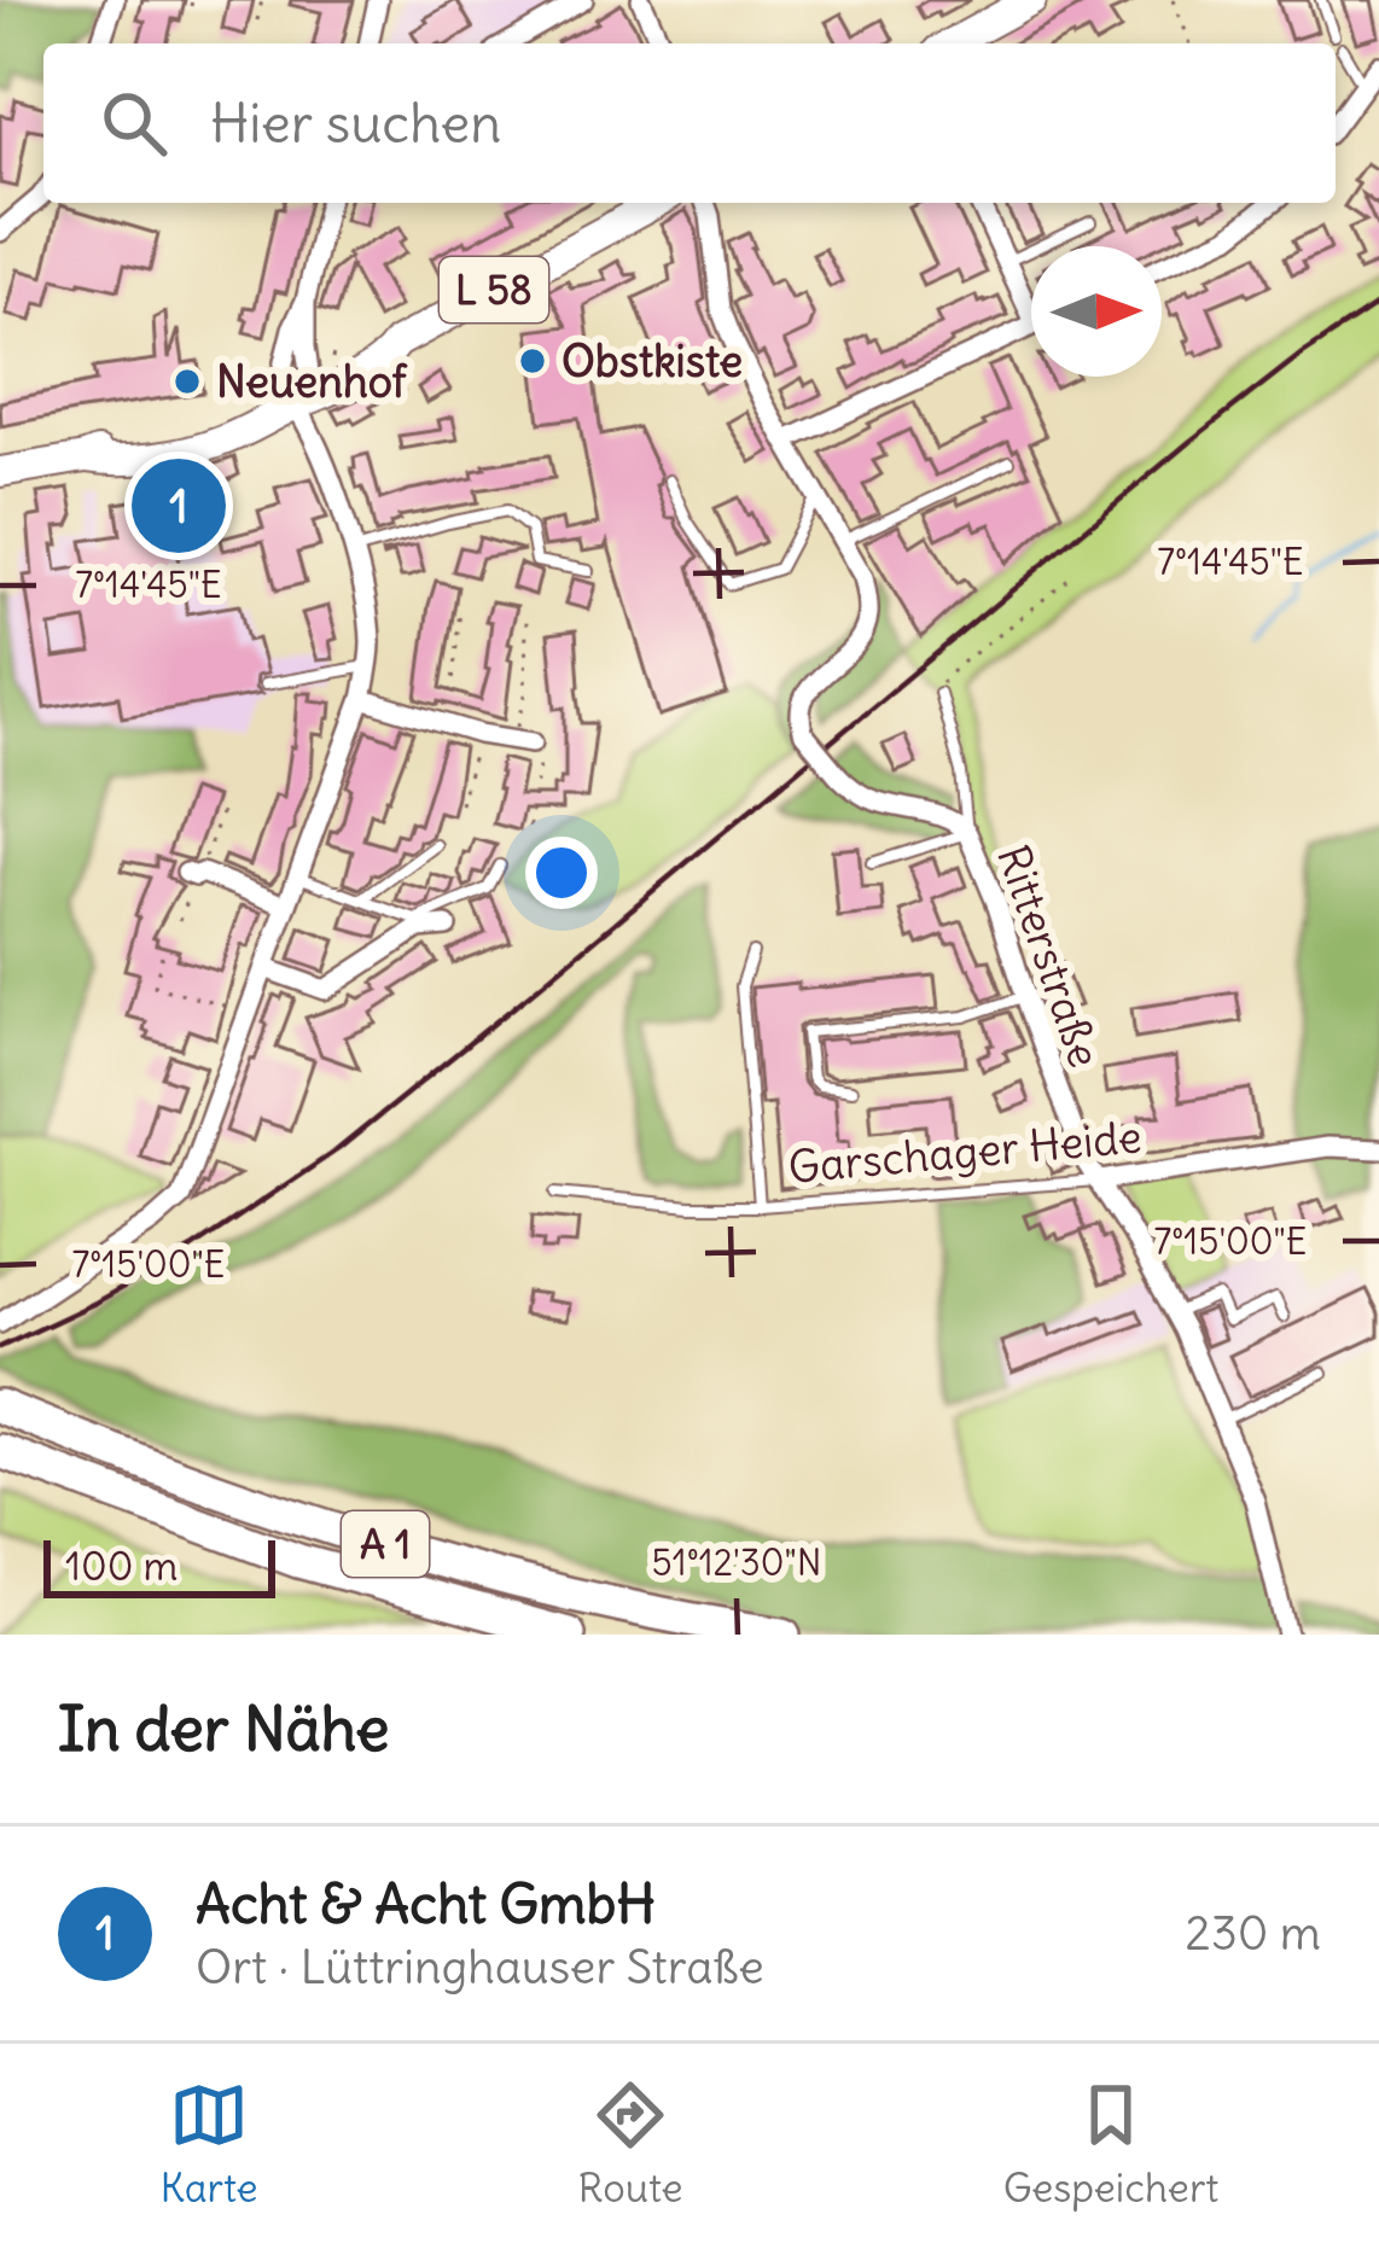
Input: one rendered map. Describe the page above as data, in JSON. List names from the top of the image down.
{
  "streets": {
    "highway": ["A 1"],
    "main road": ["L 58"],
    "street": ["Ritterstraße", "Garschager Heide"]
  },
  "crossings": [
    ["Ritterstraße", "Garschager Heide"]
  ],
  "places": ["Obstkiste", "Neuenhof"],
  "scale_bar": "100 m",
  "north": "right",
  "page": {
    "search": "Hier suchen",
    "pins": "1",
    "scale": "100 m",
    "heading": "In der Nähe",
    "list": [
      {
        "mark": "1",
        "name": "Acht & Acht GmbH",
        "note": "Ort · Lüttringhauser Straße",
        "value": "230 m"
      }
    ],
    "nav": ["Karte", "Route", "Gespeichert"]
  },
  "coordinates": ["7°14'45\"E", "7°15'00\"E", "51°12'30\"N"]
}
